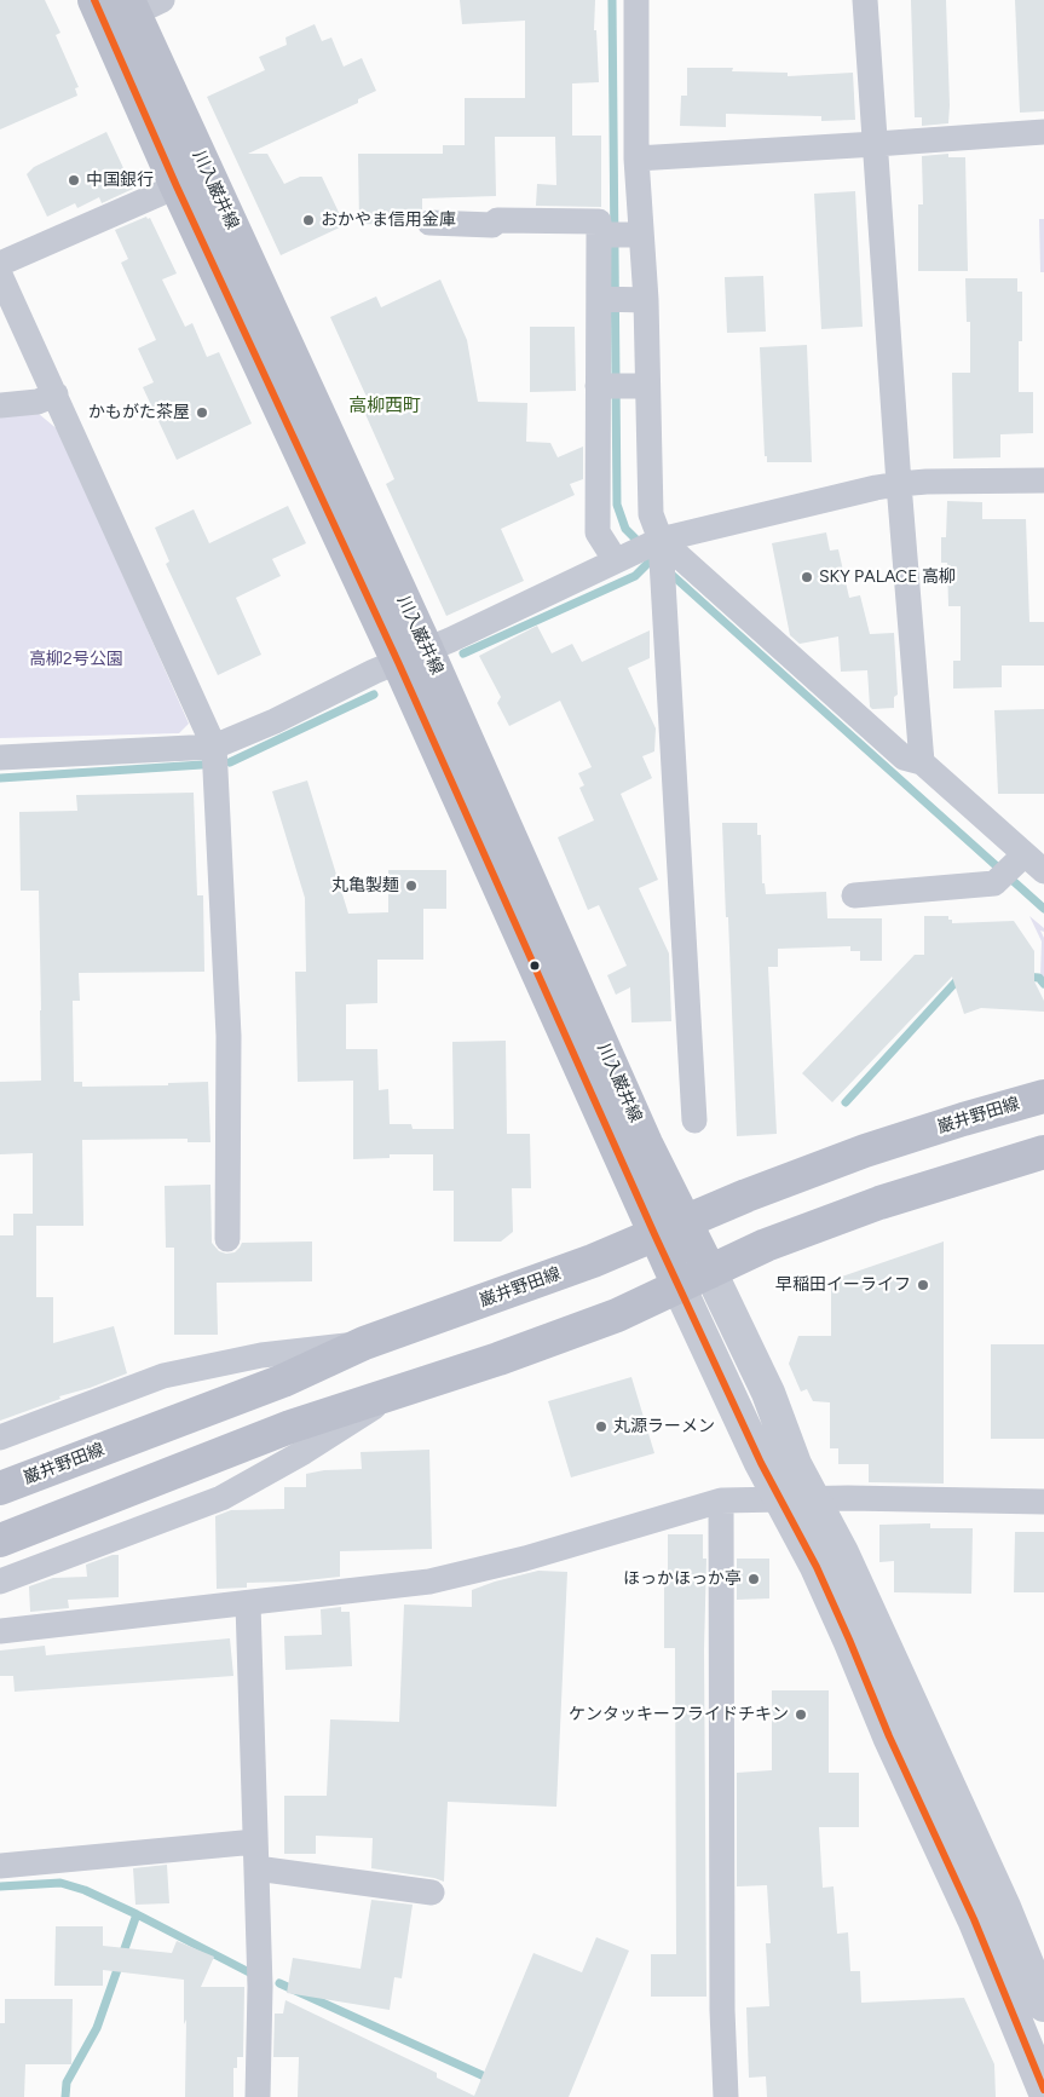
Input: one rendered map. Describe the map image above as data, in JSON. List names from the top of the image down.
{
  "streets": {
    "main road": ["川入巌井線", "巌井野田線"]
  },
  "crossings": [
    ["川入巌井線", "巌井野田線"]
  ],
  "districts": ["高柳西町"],
  "parks": ["高柳2号公園"],
  "places": [
    "中国銀行",
    "おかやま信用金庫",
    "かもがた茶屋",
    "SKY PALACE 高柳",
    "丸亀製麺",
    "早稲田イーライフ",
    "丸源ラーメン",
    "ほっかほっか亭",
    "ケンタッキーフライドチキン"
  ]
}
